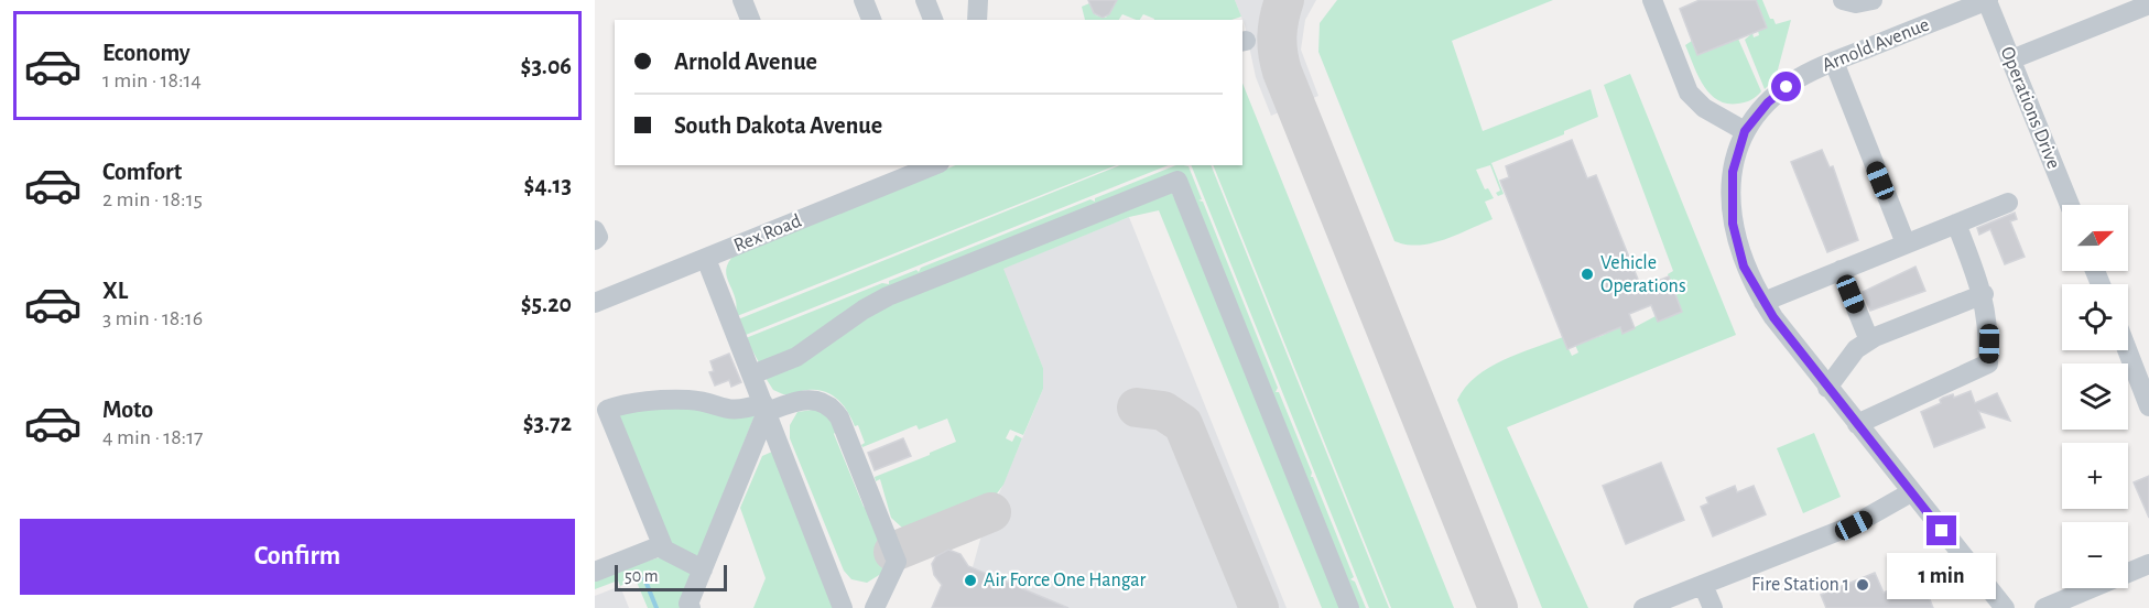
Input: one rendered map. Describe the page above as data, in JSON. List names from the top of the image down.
{
  "streets": {
    "street": ["Arnold Avenue", "Operations Drive", "Rex Road"]
  },
  "crossings": [
    ["Arnold Avenue", "Operations Drive"]
  ],
  "places": ["Vehicle Operations", "Air Force One Hangar", "Fire Station 1"],
  "scale_bar": "50 m",
  "north": "right",
  "page": {
    "list": [
      {
        "name": "Economy",
        "note": "1 min · 18:14",
        "value": "$3.06"
      },
      {
        "name": "Comfort",
        "note": "2 min · 18:15",
        "value": "$4.13"
      },
      {
        "name": "XL",
        "note": "3 min · 18:16",
        "value": "$5.20"
      },
      {
        "name": "Moto",
        "note": "4 min · 18:17",
        "value": "$3.72"
      }
    ],
    "banner": ["Arnold Avenue", "South Dakota Avenue"],
    "map_buttons": ["+", "−"],
    "buttons": "Confirm",
    "bubble": "1 min",
    "scale": "50 m"
  }
}
